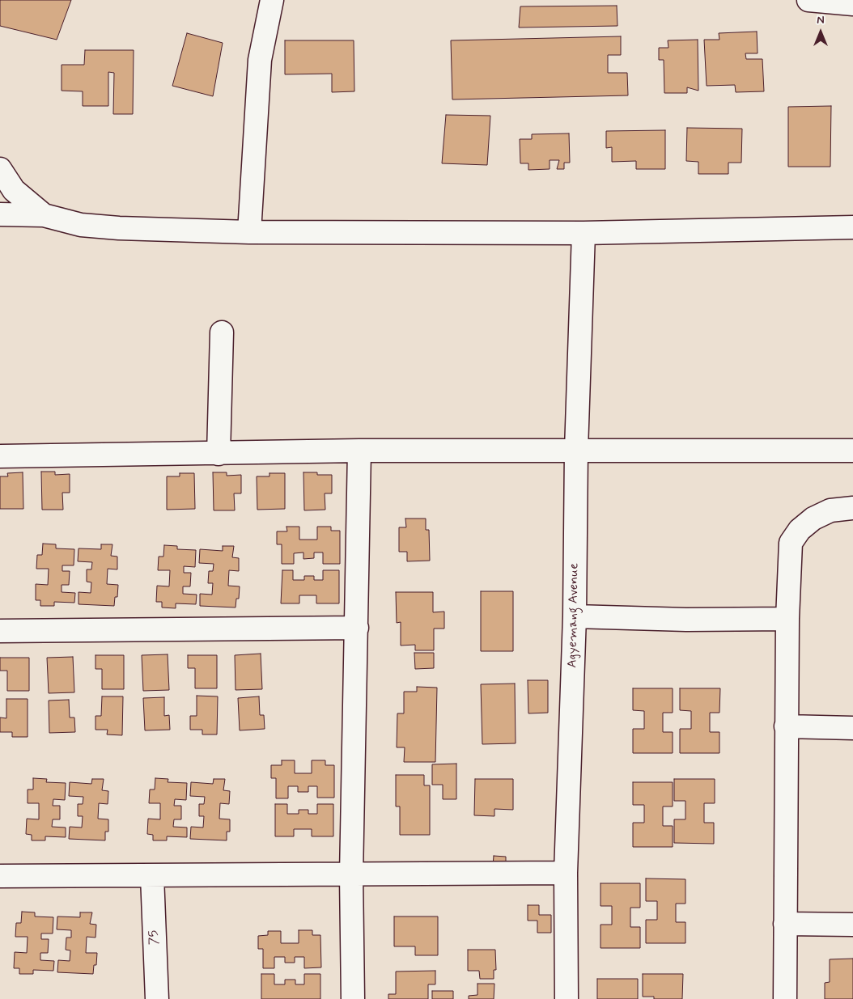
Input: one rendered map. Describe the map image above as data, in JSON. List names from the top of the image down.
{
  "streets": {
    "street": ["Agyemang Avenue", "75"]
  },
  "north": "top"
}
